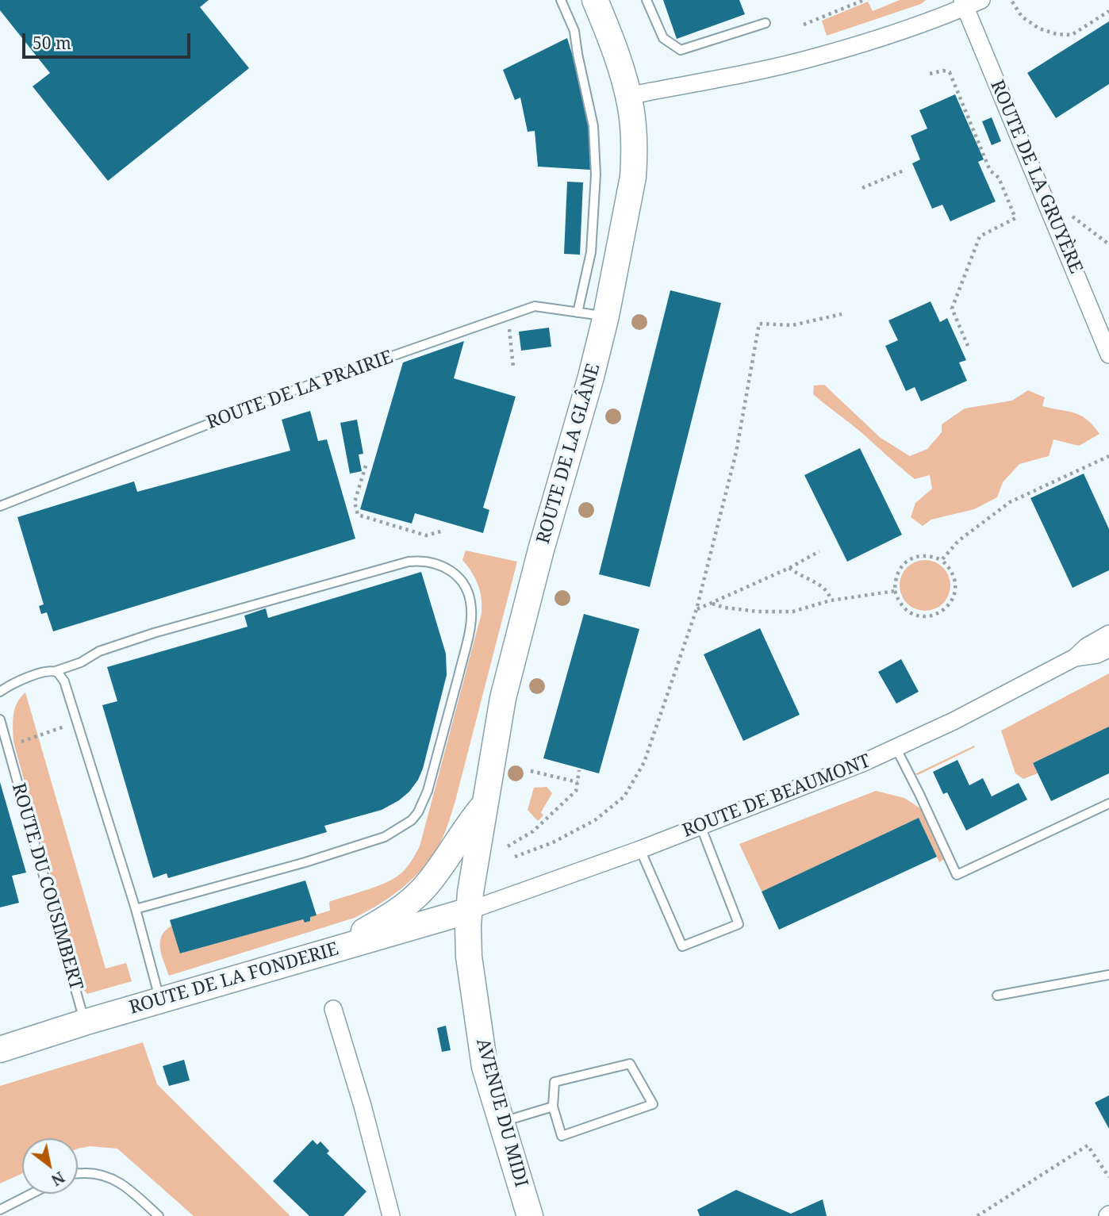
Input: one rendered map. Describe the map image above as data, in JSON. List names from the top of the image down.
{
  "streets": {
    "main road": ["ROUTE DE LA GLÂNE", "ROUTE DE LA FONDERIE", "AVENUE DU MIDI"],
    "street": ["ROUTE DE LA GRUYÈRE", "ROUTE DE BEAUMONT"],
    "lane": ["ROUTE DE LA PRAIRIE", "ROUTE DU COUSIMBERT"]
  },
  "crossings": [
    ["ROUTE DE LA PRAIRIE", "ROUTE DE LA GLÂNE"],
    ["ROUTE DE LA GLÂNE", "ROUTE DE BEAUMONT"],
    ["ROUTE DE LA GLÂNE", "ROUTE DE LA FONDERIE"],
    ["ROUTE DE LA GLÂNE", "AVENUE DU MIDI"],
    ["ROUTE DE BEAUMONT", "ROUTE DE LA FONDERIE"],
    ["ROUTE DE BEAUMONT", "AVENUE DU MIDI"],
    ["ROUTE DU COUSIMBERT", "ROUTE DE LA FONDERIE"],
    ["ROUTE DE LA FONDERIE", "AVENUE DU MIDI"]
  ],
  "scale_bar": "50 m",
  "north": "bottom right"
}
